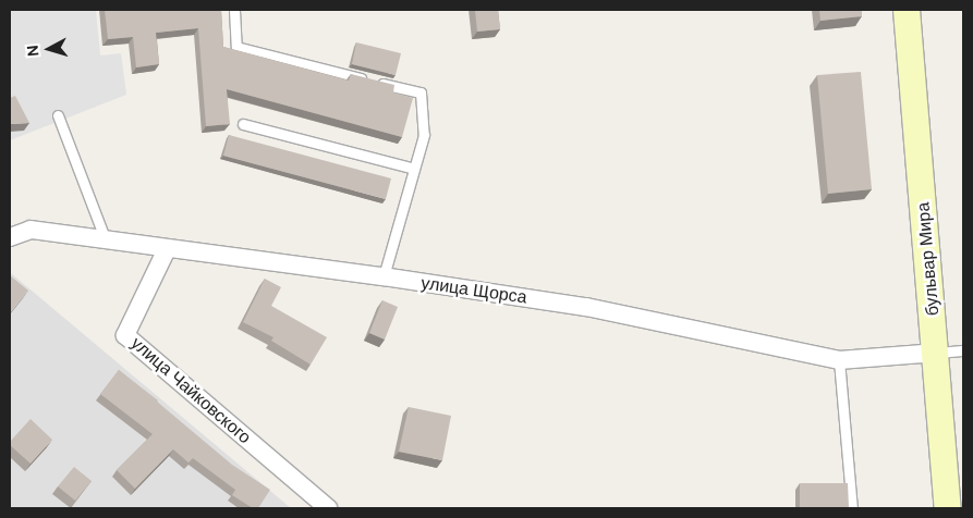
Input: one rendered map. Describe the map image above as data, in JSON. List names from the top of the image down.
{
  "streets": {
    "main road": ["бульвар Мира"],
    "street": ["улица Щорса", "улица Чайковского"]
  },
  "crossings": [
    ["бульвар Мира", "улица Щорса"],
    ["улица Щорса", "улица Чайковского"]
  ],
  "north": "left"
}
